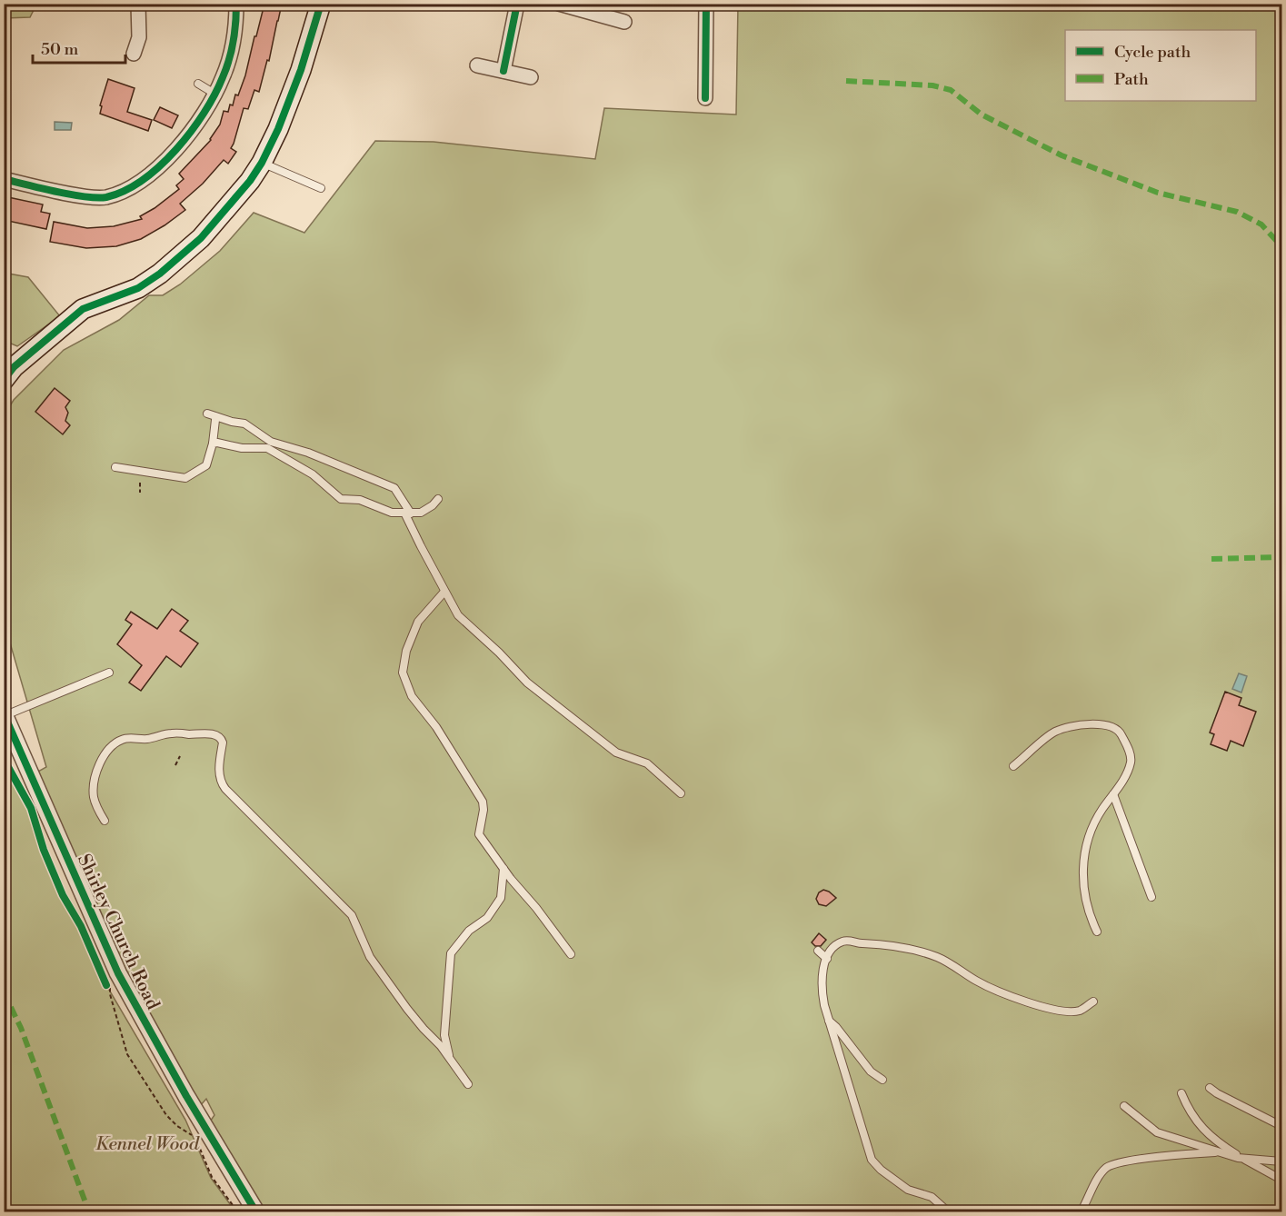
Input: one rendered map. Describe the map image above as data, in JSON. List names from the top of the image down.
{
  "streets": {
    "street": ["Shirley Church Road"]
  },
  "parks": ["Kennel Wood"],
  "legend": ["Cycle path", "Path"],
  "scale_bar": "50 m"
}
